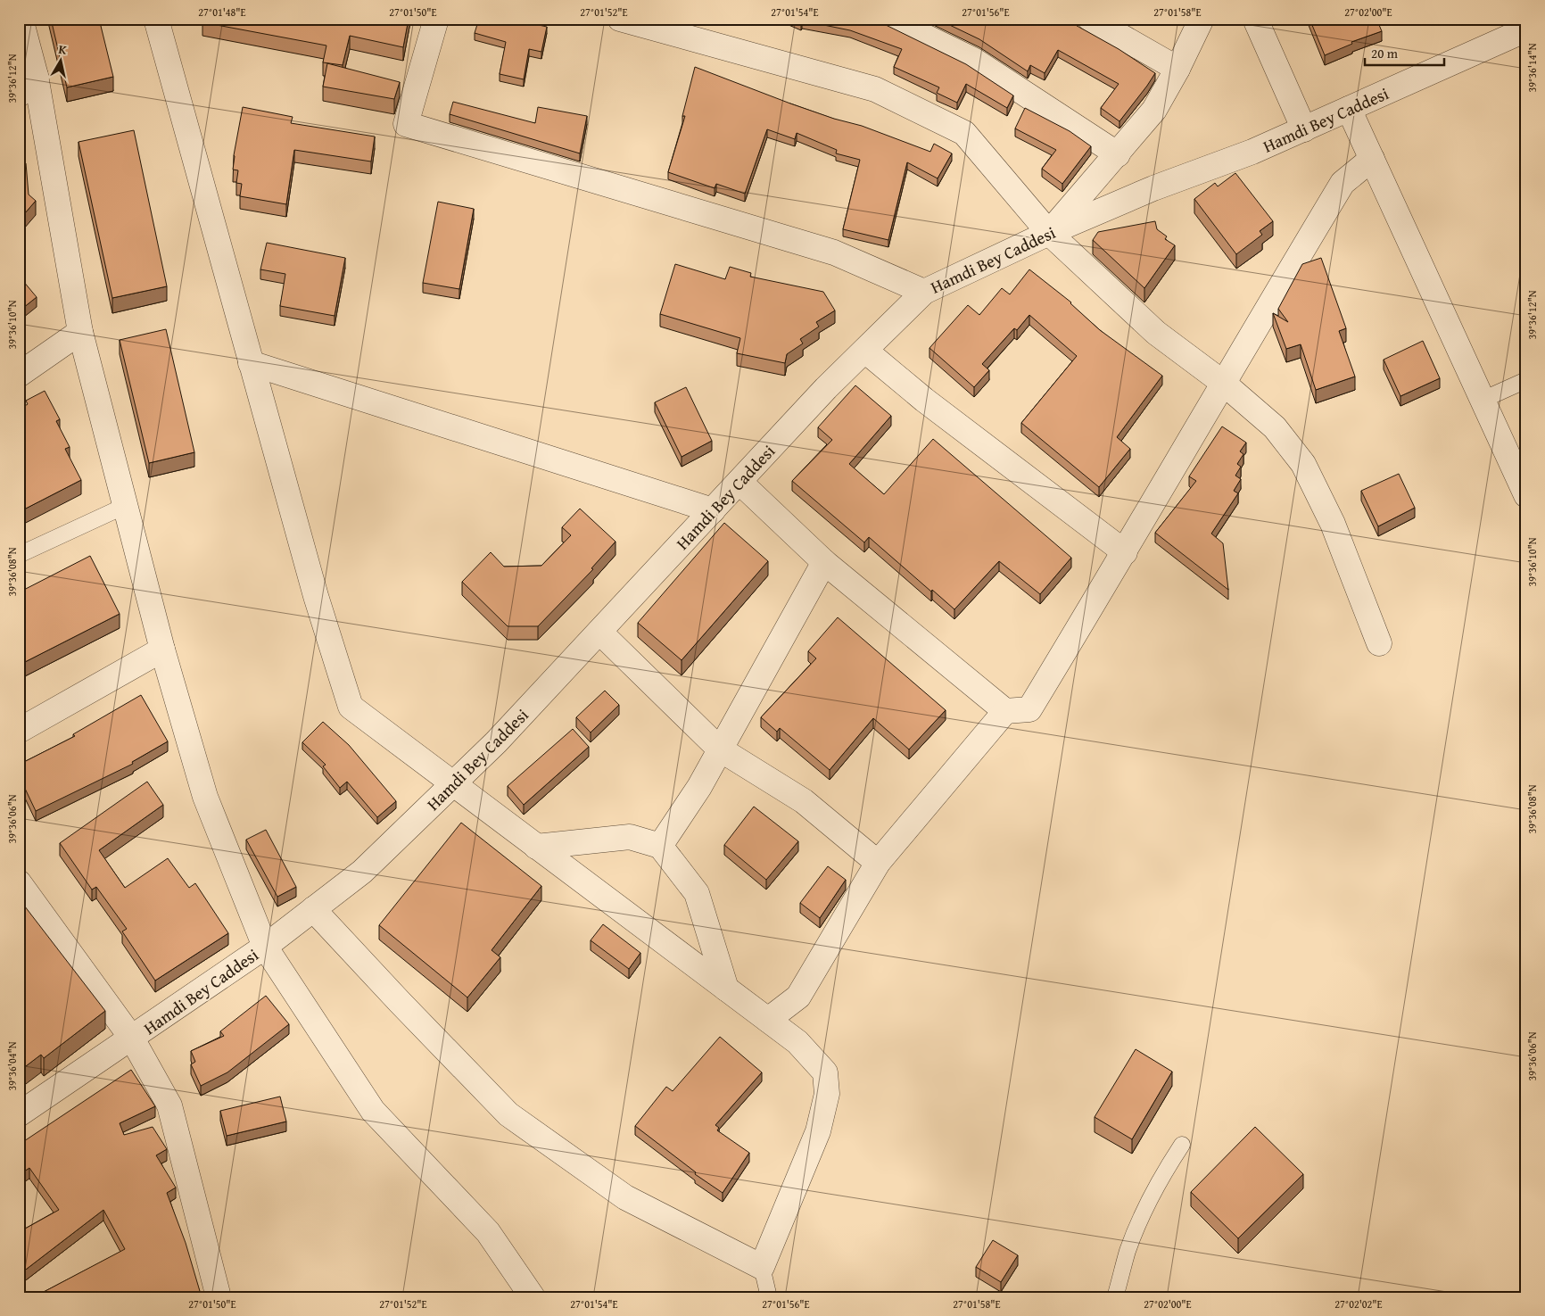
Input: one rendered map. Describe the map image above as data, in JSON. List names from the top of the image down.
{
  "streets": {
    "street": ["Hamdi Bey Caddesi"]
  },
  "scale_bar": "20 m",
  "north": "top",
  "coordinates": [
    "27°01'48\"E",
    "27°01'50\"E",
    "27°01'52\"E",
    "27°01'54\"E",
    "27°01'56\"E",
    "27°01'58\"E",
    "27°02'00\"E",
    "39°36'14\"N",
    "39°36'12\"N",
    "39°36'10\"N",
    "39°36'08\"N",
    "39°36'06\"N",
    "39°36'04\"N",
    "27°02'02\"E"
  ]
}
